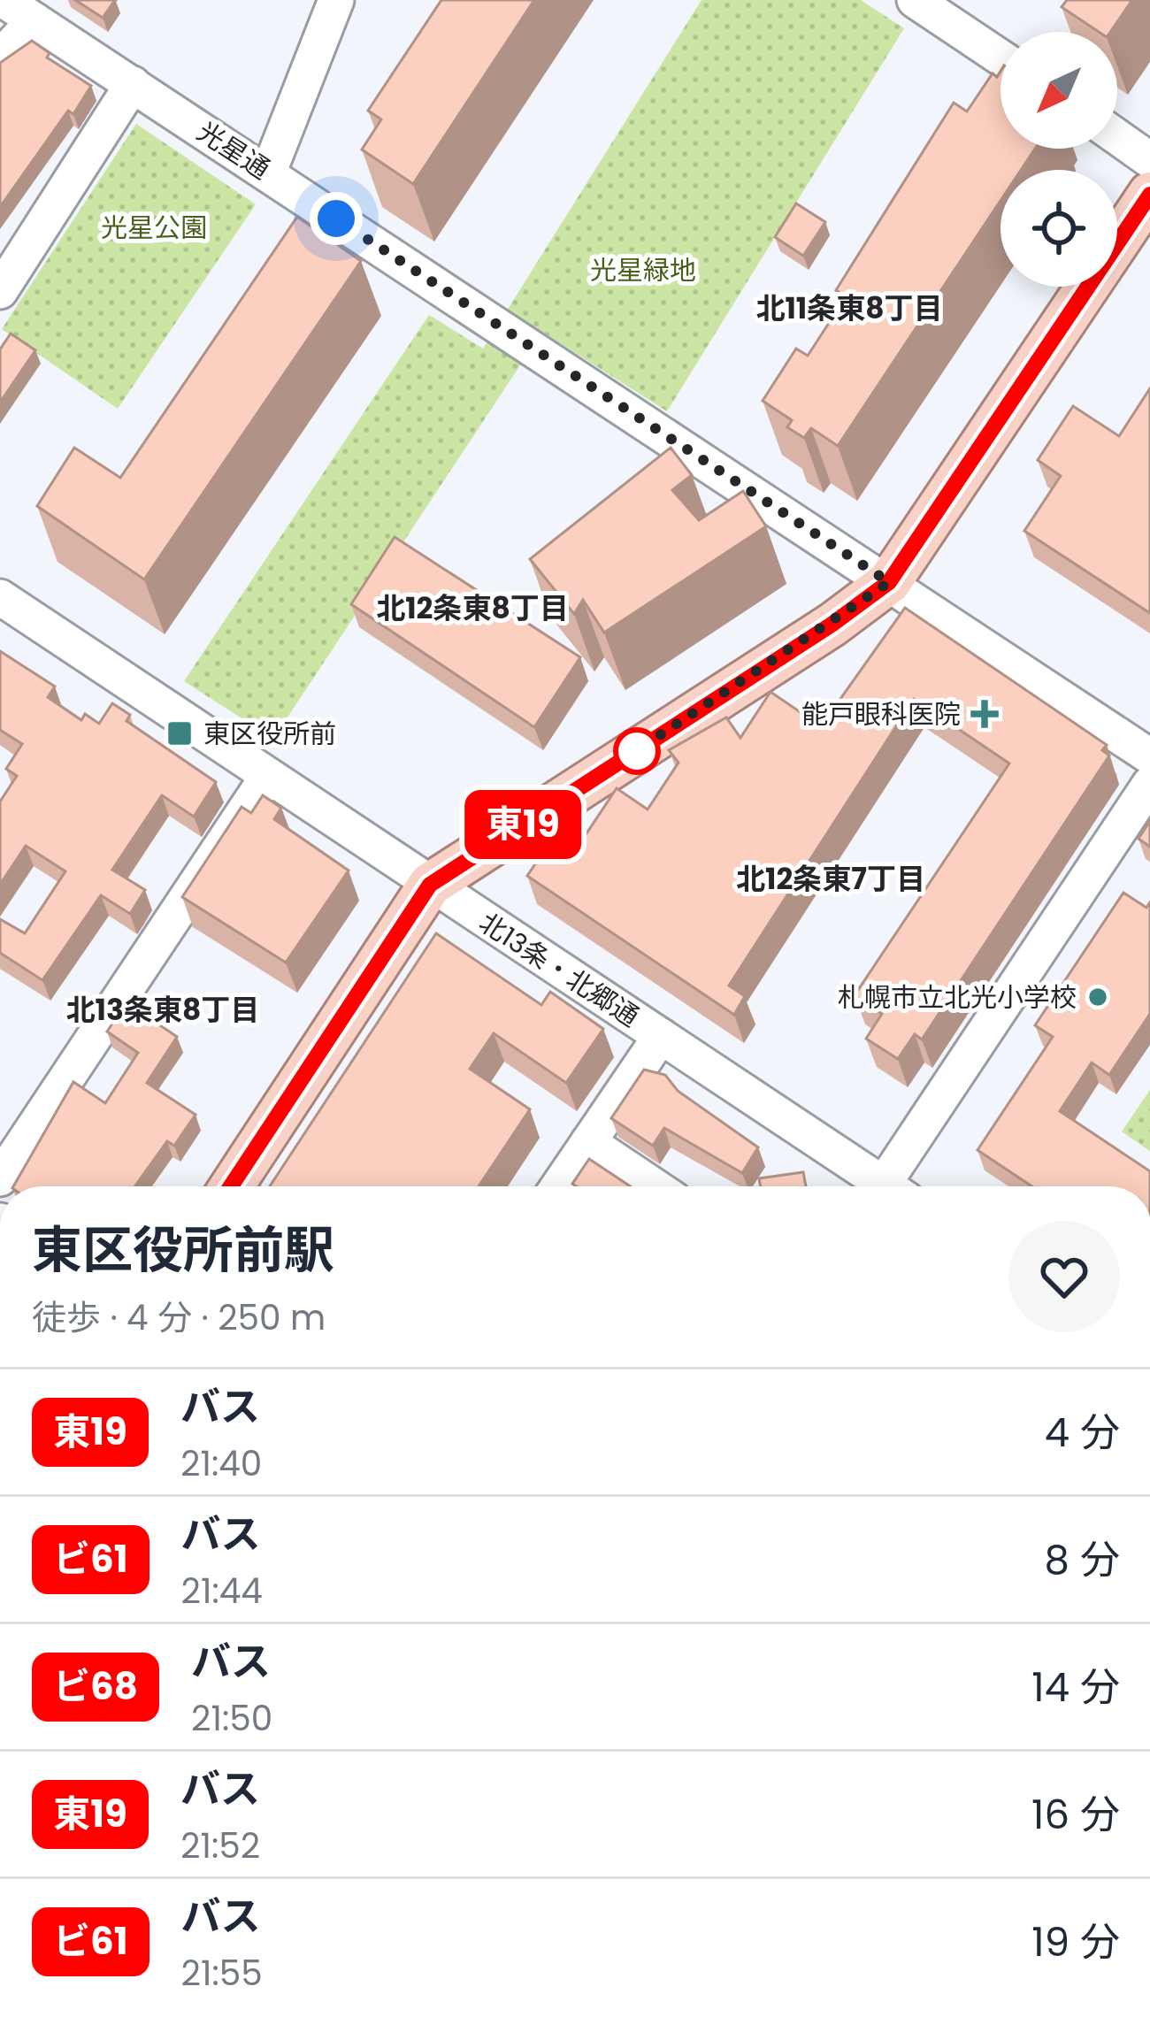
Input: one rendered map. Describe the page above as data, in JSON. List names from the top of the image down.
{
  "streets": {
    "street": ["光星通", "北13条・北郷通"]
  },
  "districts": [
    "北11条東8丁目",
    "北12条東8丁目",
    "北12条東7丁目",
    "北13条東8丁目"
  ],
  "parks": ["光星公園", "光星緑地"],
  "places": {
    "health": ["能戸眼科医院"],
    "transit": ["東区役所前"],
    "other": ["札幌市立北光小学校"]
  },
  "lines": ["bus line 東19"],
  "north": "bottom left",
  "page": {
    "on_map": "東19",
    "heading": ["東区役所前駅", "徒歩 · 4 分 · 250 m"],
    "list": [
      {
        "mark": "東19",
        "name": "バス",
        "note": "21:40",
        "value": "4 分"
      },
      {
        "mark": "ビ61",
        "name": "バス",
        "note": "21:44",
        "value": "8 分"
      },
      {
        "mark": "ビ68",
        "name": "バス",
        "note": "21:50",
        "value": "14 分"
      },
      {
        "mark": "東19",
        "name": "バス",
        "note": "21:52",
        "value": "16 分"
      },
      {
        "mark": "ビ61",
        "name": "バス",
        "note": "21:55",
        "value": "19 分"
      }
    ]
  }
}
